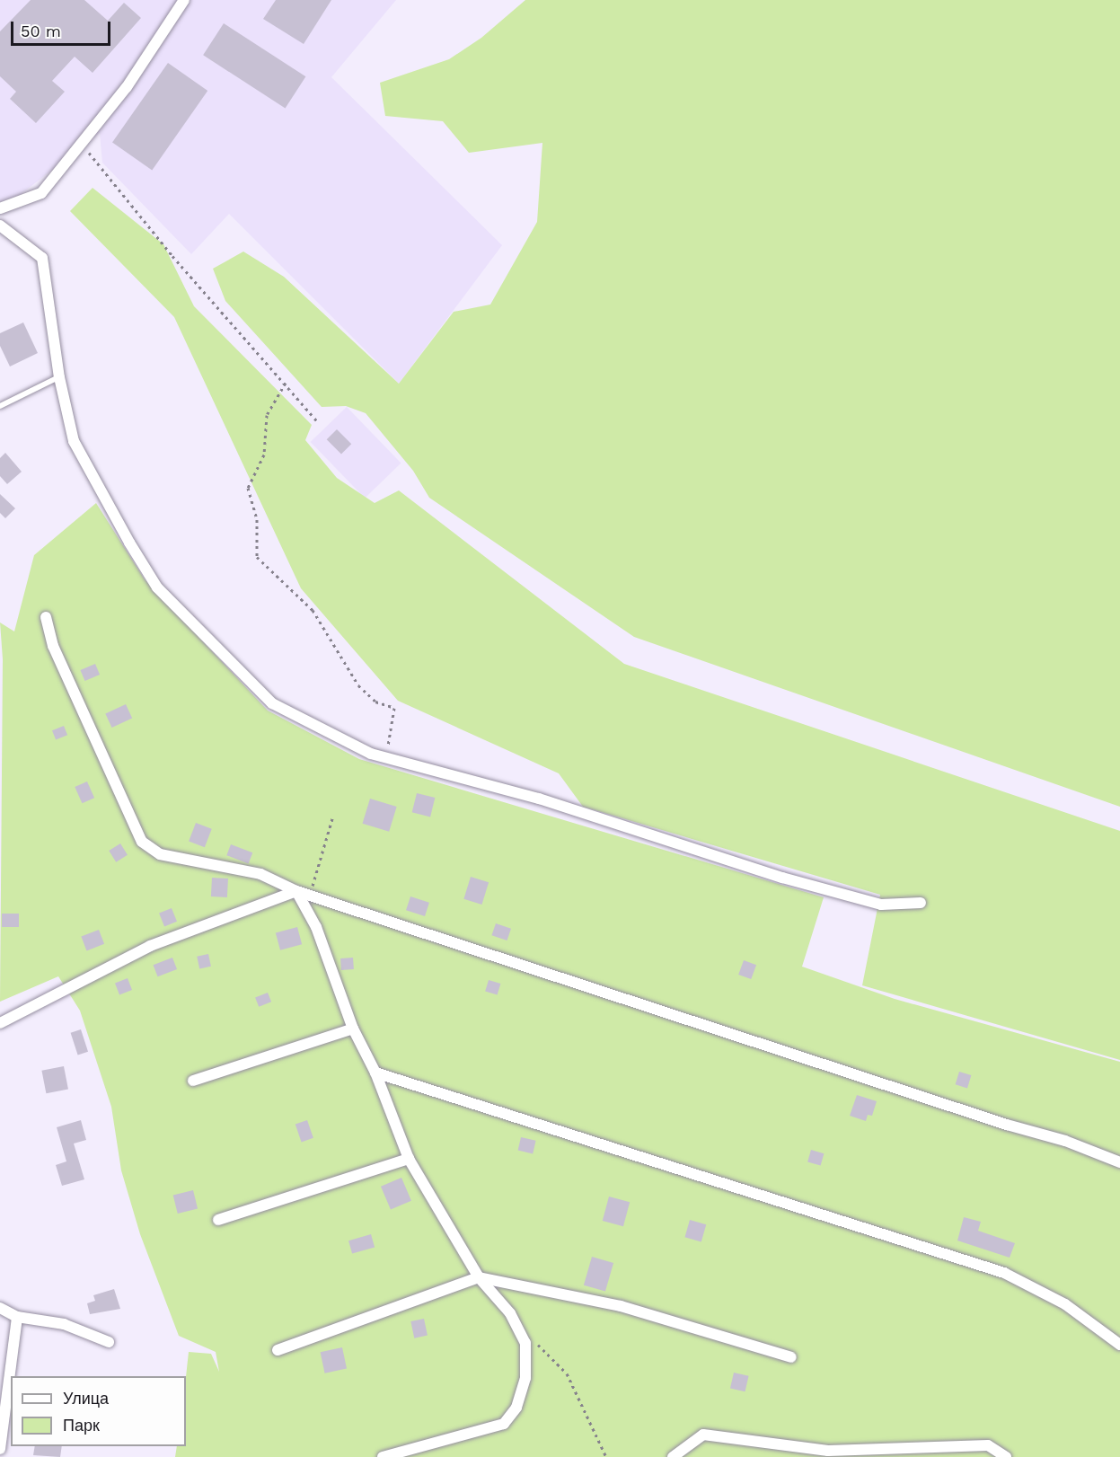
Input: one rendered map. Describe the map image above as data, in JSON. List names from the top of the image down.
{
  "legend": ["Улица", "Парк"],
  "scale_bar": "50 m"
}
